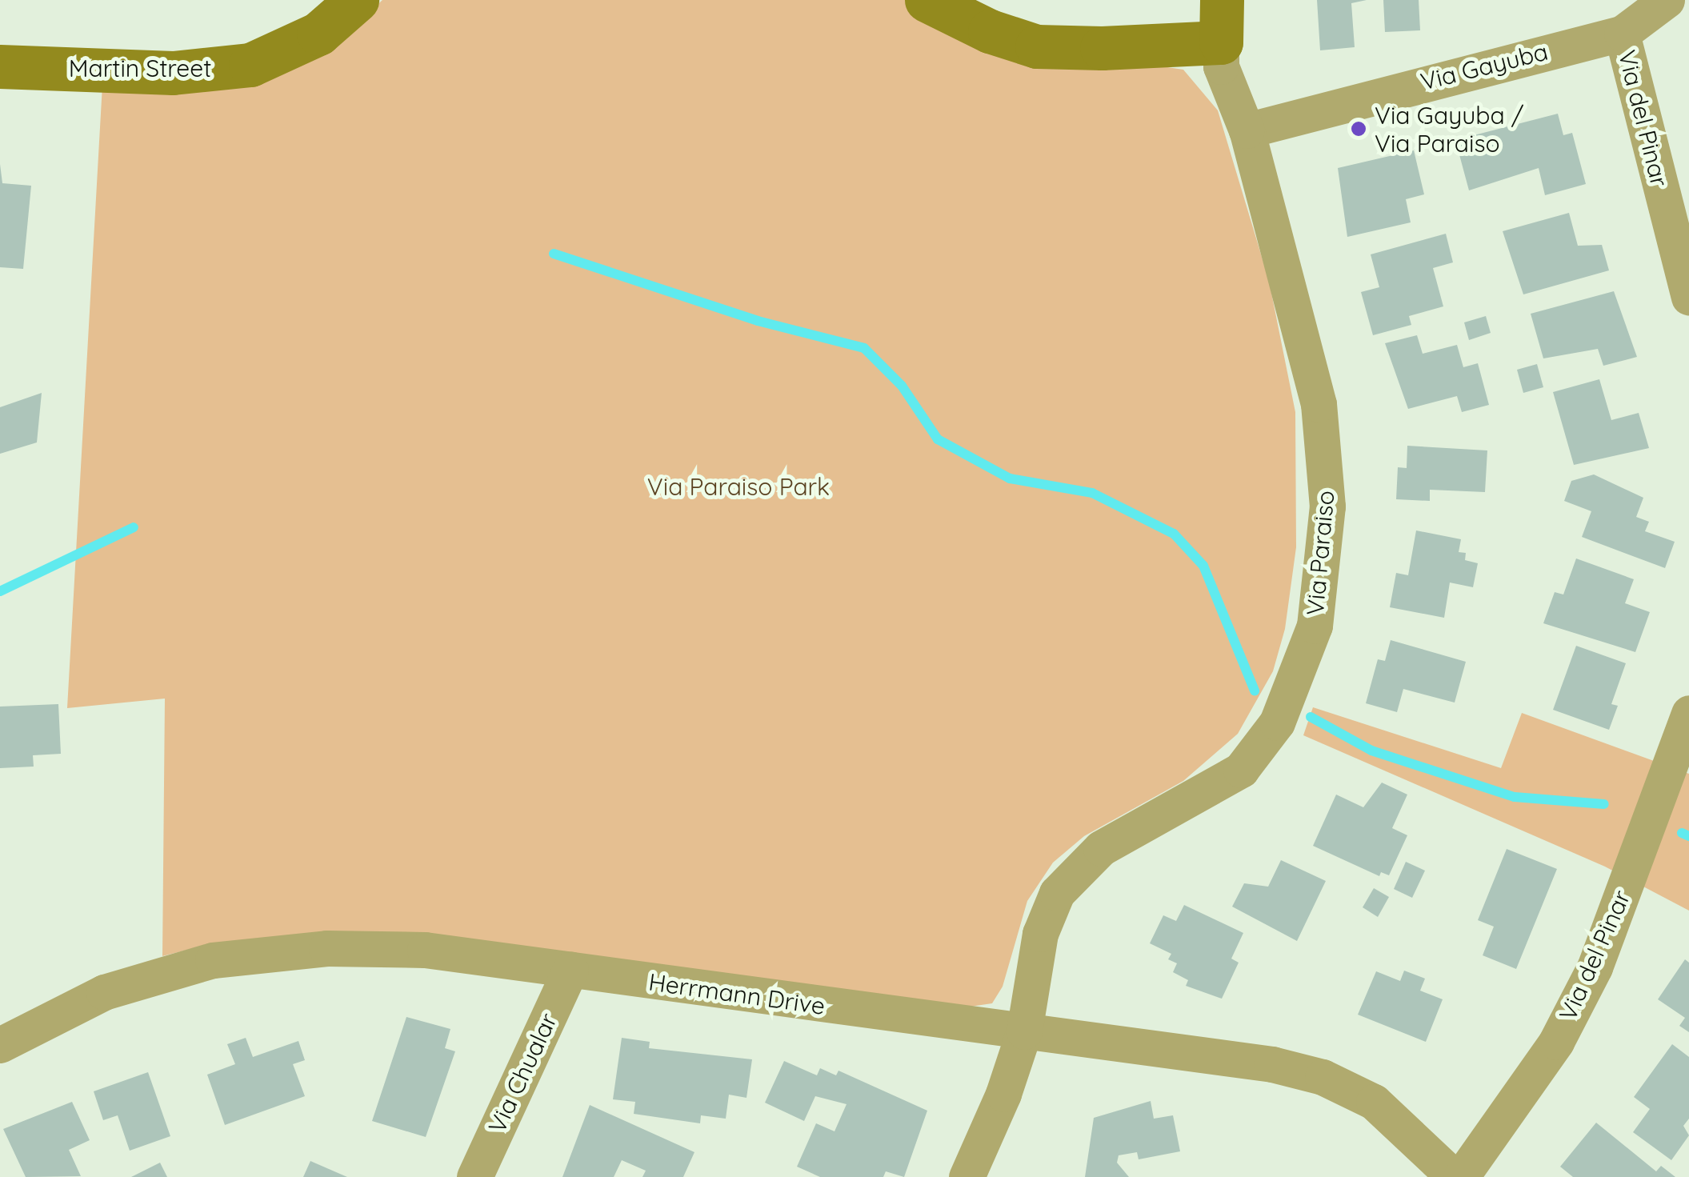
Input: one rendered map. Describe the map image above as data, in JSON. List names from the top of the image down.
{
  "streets": {
    "street": [
      "Via Gayuba",
      "Martin Street",
      "Via del Pinar",
      "Via Paraiso",
      "Herrmann Drive",
      "Via Chualar"
    ]
  },
  "crossings": [
    ["Via Gayuba", "Via del Pinar"],
    ["Via Gayuba", "Via Paraiso"],
    ["Via Paraiso", "Herrmann Drive"],
    ["Herrmann Drive", "Via Chualar"]
  ],
  "parks": ["Via Paraiso Park"],
  "places": ["Via Gayuba / Via Paraiso"]
}
